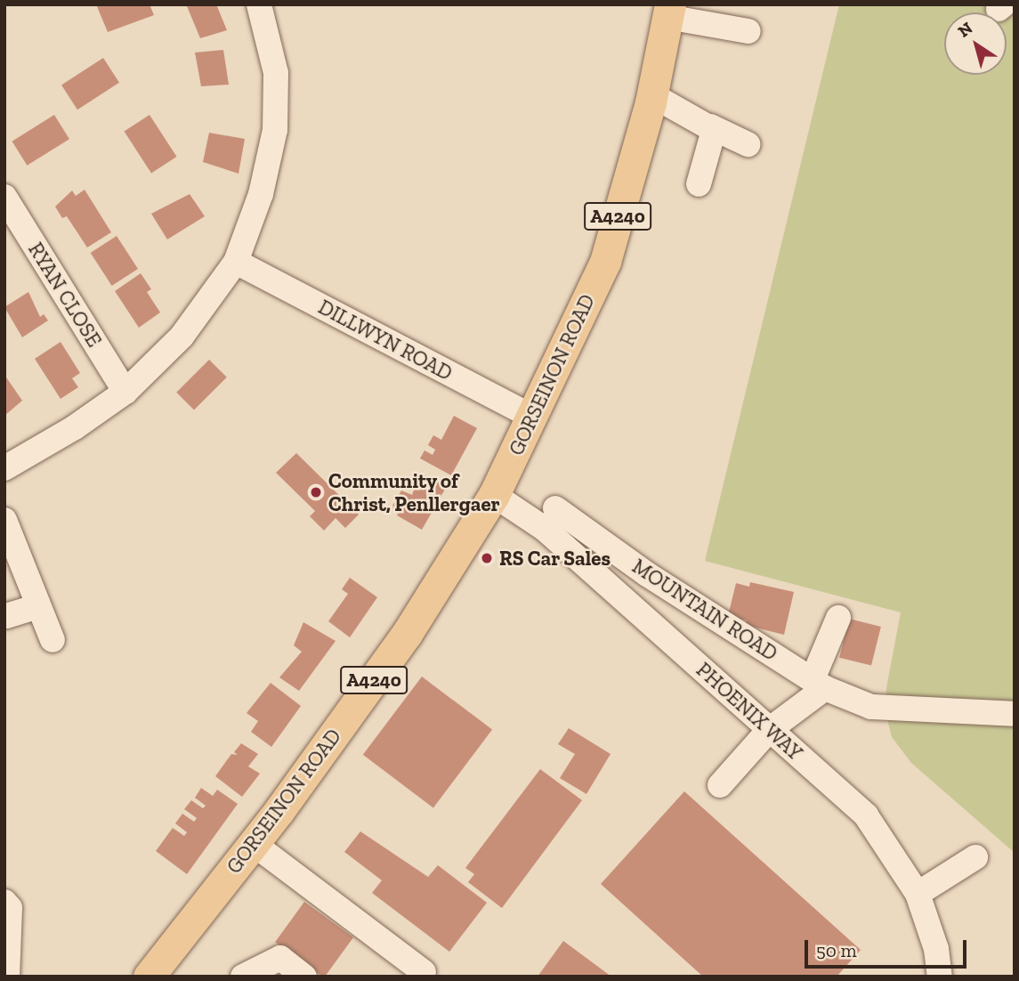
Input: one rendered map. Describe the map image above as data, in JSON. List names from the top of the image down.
{
  "streets": {
    "main road": ["A4240", "GORSEINON ROAD"],
    "street": [
      "RYAN CLOSE",
      "DILLWYN ROAD",
      "MOUNTAIN ROAD",
      "PHOENIX WAY"
    ]
  },
  "crossings": [
    ["DILLWYN ROAD", "GORSEINON ROAD"],
    ["GORSEINON ROAD", "PHOENIX WAY"]
  ],
  "places": ["Community of Christ, Penllergaer", "RS Car Sales"],
  "scale_bar": "50 m",
  "north": "top left"
}
